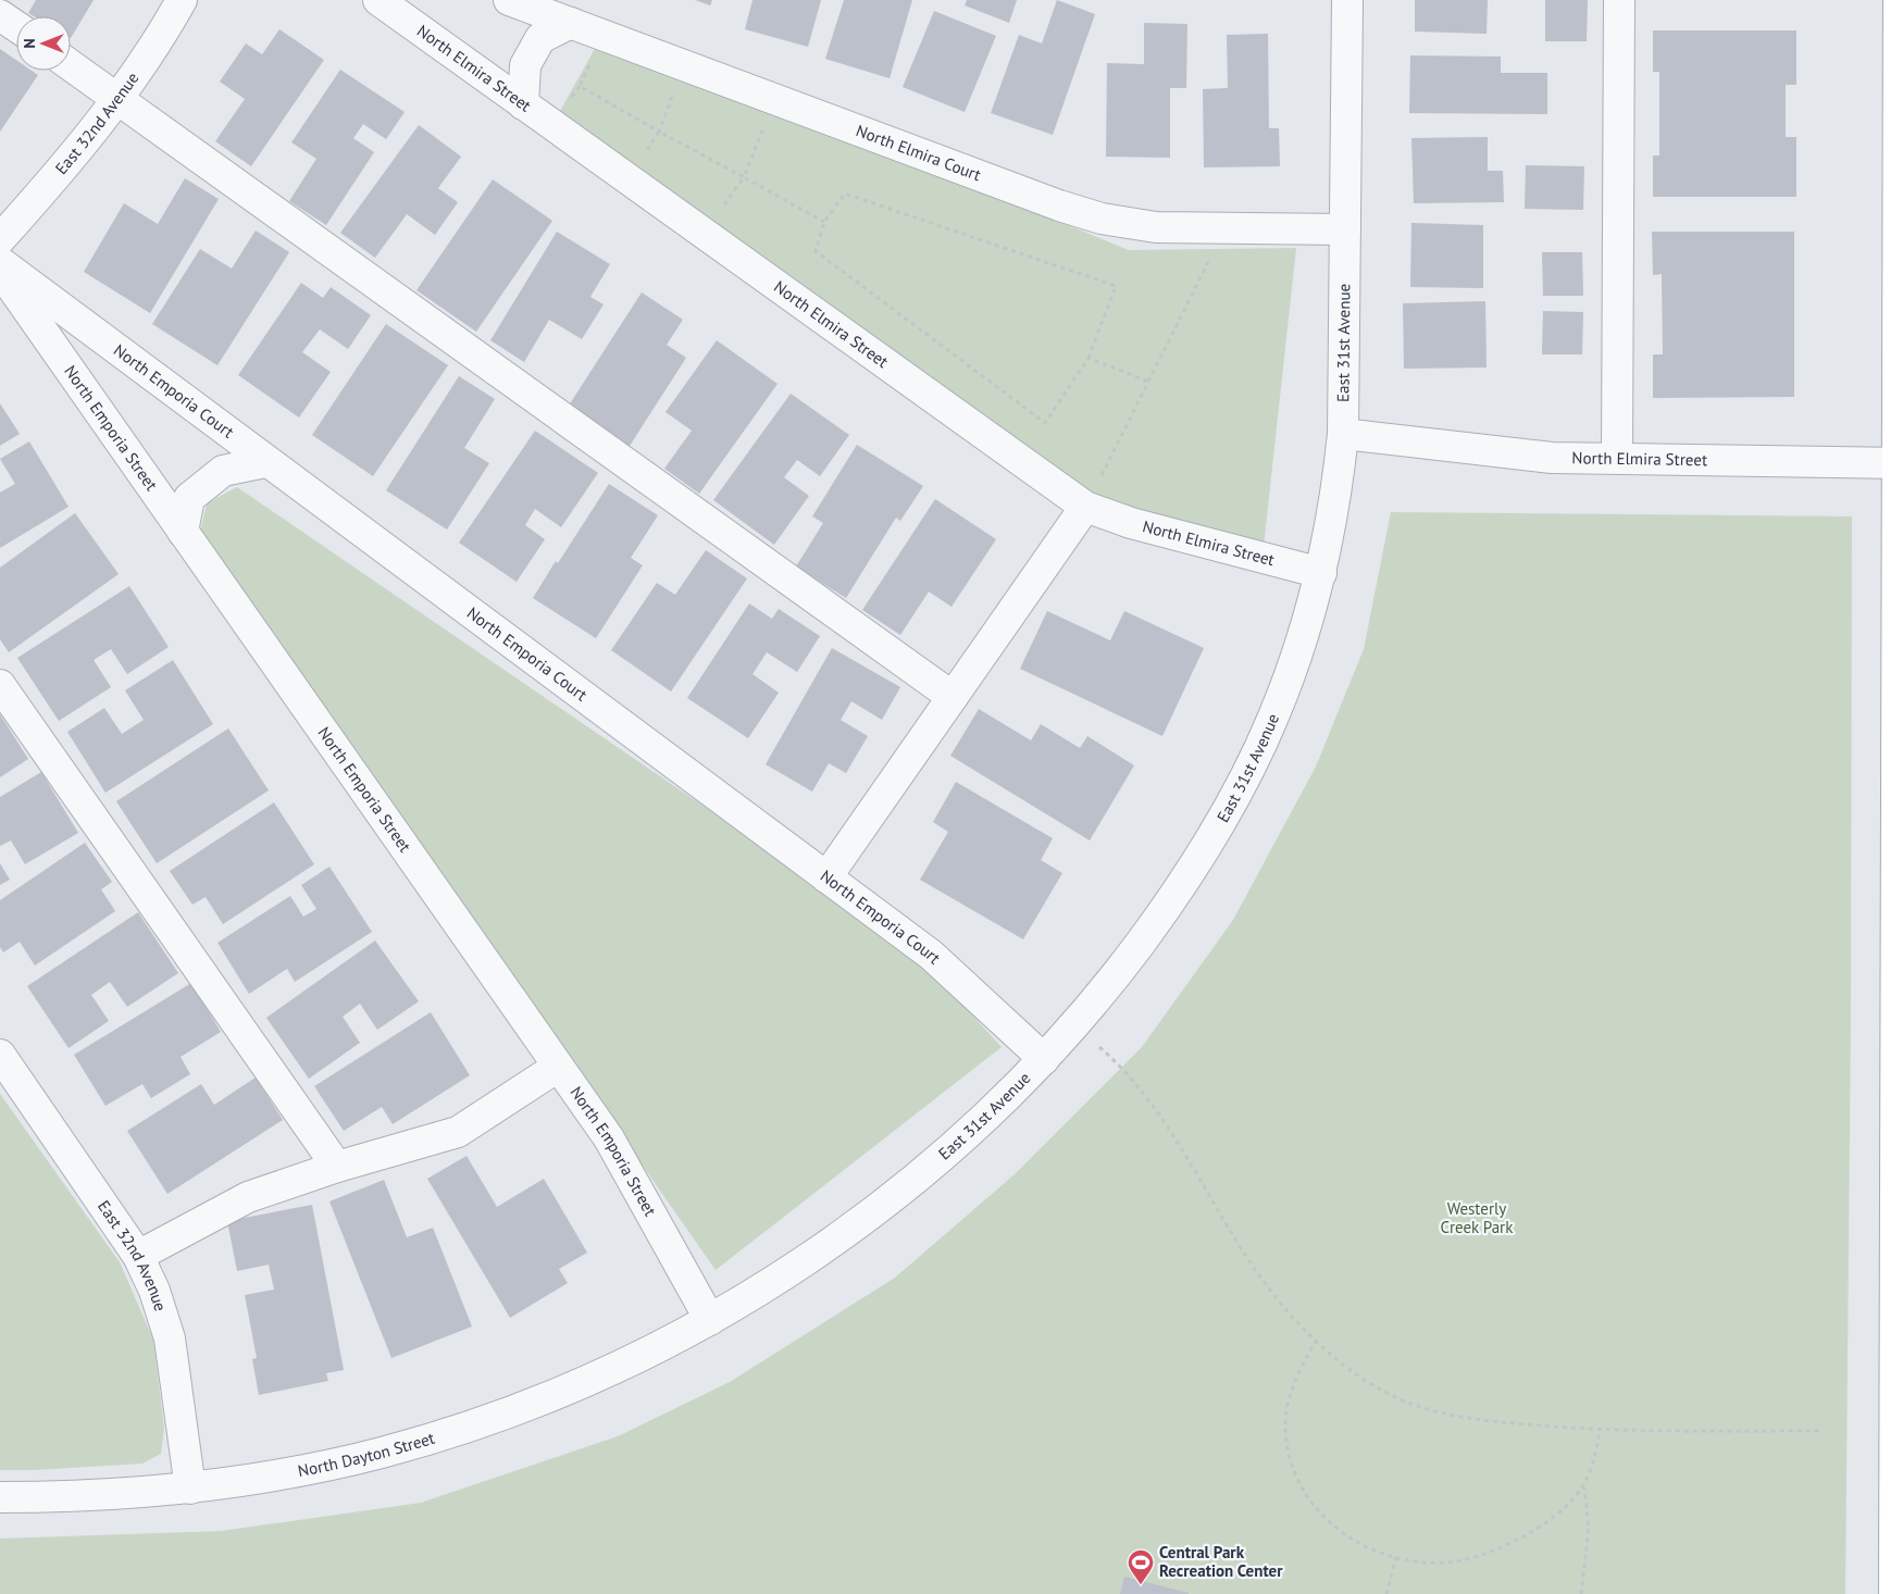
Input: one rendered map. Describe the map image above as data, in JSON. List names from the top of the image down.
{
  "streets": {
    "street": [
      "North Elmira Street",
      "East 32nd Avenue",
      "North Elmira Court",
      "East 31st Avenue",
      "North Emporia Court",
      "North Emporia Street",
      "North Dayton Street"
    ]
  },
  "crossings": [
    ["North Elmira Street", "East 31st Avenue"],
    ["East 32nd Avenue", "North Dayton Street"],
    ["North Elmira Court", "East 31st Avenue"],
    ["East 31st Avenue", "North Emporia Court"],
    ["East 31st Avenue", "North Emporia Street"],
    ["East 31st Avenue", "North Dayton Street"],
    ["North Emporia Street", "North Dayton Street"]
  ],
  "parks": ["Westerly Creek Park"],
  "places": {
    "sports": ["Central Park Recreation Center"]
  },
  "north": "left"
}
